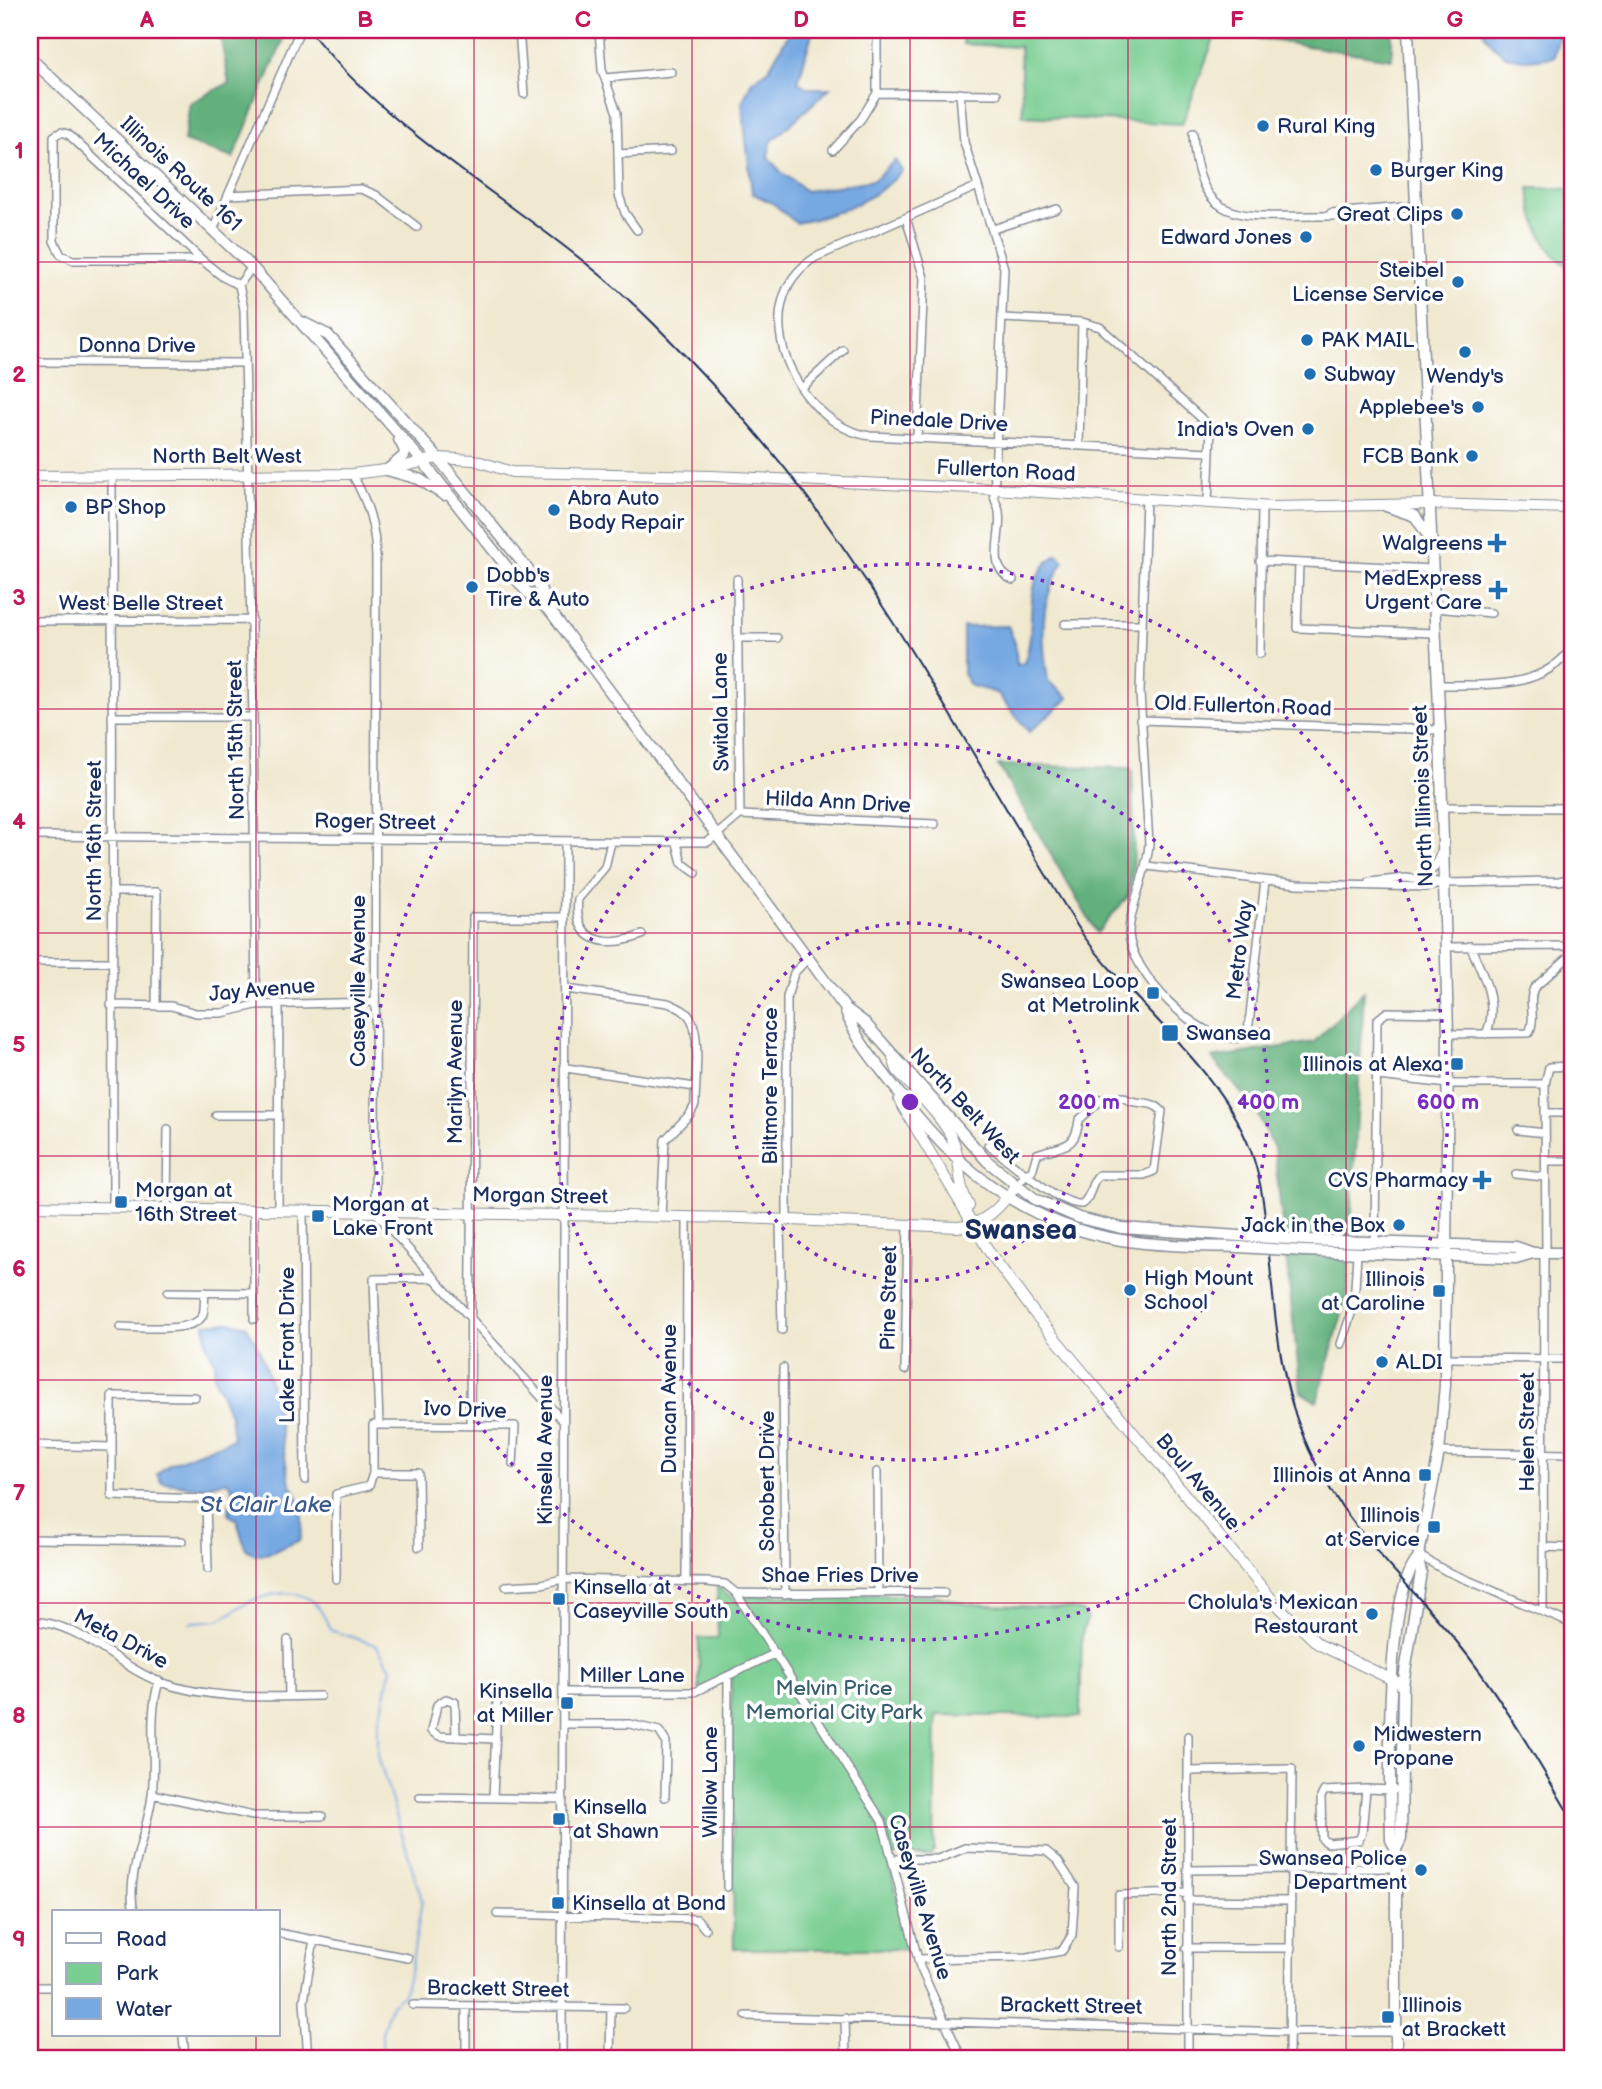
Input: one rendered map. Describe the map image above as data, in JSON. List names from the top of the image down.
{
  "streets": {
    "main road": ["Illinois Route 161", "North Belt West", "North Illinois Street"],
    "street": [
      "Michael Drive",
      "Donna Drive",
      "Pinedale Drive",
      "Fullerton Road",
      "West Belle Street",
      "Old Fullerton Road",
      "Switala Lane",
      "North 15th Street",
      "Hilda Ann Drive",
      "Roger Street",
      "North 16th Street",
      "Metro Way",
      "Caseyville Avenue",
      "Jay Avenue",
      "Marilyn Avenue",
      "Biltmore Terrace",
      "Morgan Street",
      "Pine Street",
      "Lake Front Drive",
      "Duncan Avenue",
      "Ivo Drive",
      "Helen Street",
      "Kinsella Avenue",
      "Schobert Drive",
      "Boul Avenue",
      "Shae Fries Drive",
      "Meta Drive",
      "Miller Lane",
      "Willow Lane",
      "North 2nd Street",
      "Brackett Street"
    ]
  },
  "crossings": [
    ["Illinois Route 161", "North Belt West"],
    ["Illinois Route 161", "Fullerton Road"],
    ["Michael Drive", "North 15th Street"],
    ["Donna Drive", "North 15th Street"],
    ["North Belt West", "Fullerton Road"],
    ["North Belt West", "North 15th Street"],
    ["North Belt West", "North Illinois Street"],
    ["North Belt West", "Roger Street"],
    ["North Belt West", "North 16th Street"],
    ["North Belt West", "Caseyville Avenue"],
    ["North Belt West", "Biltmore Terrace"],
    ["North Belt West", "Boul Avenue"],
    ["Fullerton Road", "Old Fullerton Road"],
    ["Fullerton Road", "North Illinois Street"],
    ["West Belle Street", "North 15th Street"],
    ["West Belle Street", "North 16th Street"],
    ["Old Fullerton Road", "North Illinois Street"],
    ["Old Fullerton Road", "Metro Way"],
    ["Switala Lane", "Hilda Ann Drive"],
    ["North 15th Street", "Roger Street"],
    ["North 15th Street", "Jay Avenue"],
    ["North Illinois Street", "Metro Way"],
    ["North Illinois Street", "Boul Avenue"],
    ["North Illinois Street", "Brackett Street"],
    ["Roger Street", "North 16th Street"],
    ["Roger Street", "Caseyville Avenue"],
    ["Roger Street", "Kinsella Avenue"],
    ["North 16th Street", "Jay Avenue"],
    ["North 16th Street", "Morgan Street"],
    ["Caseyville Avenue", "Jay Avenue"],
    ["Caseyville Avenue", "Morgan Street"],
    ["Caseyville Avenue", "Shae Fries Drive"],
    ["Caseyville Avenue", "Miller Lane"],
    ["Caseyville Avenue", "Brackett Street"],
    ["Marilyn Avenue", "Morgan Street"],
    ["Marilyn Avenue", "Ivo Drive"],
    ["Marilyn Avenue", "Kinsella Avenue"],
    ["Biltmore Terrace", "Morgan Street"],
    ["Morgan Street", "Pine Street"],
    ["Morgan Street", "Lake Front Drive"],
    ["Morgan Street", "Duncan Avenue"],
    ["Morgan Street", "Kinsella Avenue"],
    ["Morgan Street", "Boul Avenue"],
    ["Kinsella Avenue", "Miller Lane"],
    ["Kinsella Avenue", "Brackett Street"],
    ["Schobert Drive", "Shae Fries Drive"],
    ["Miller Lane", "Willow Lane"],
    ["North 2nd Street", "Brackett Street"]
  ],
  "districts": ["Swansea"],
  "water": ["St Clair Lake"],
  "parks": ["Melvin Price Memorial City Park"],
  "places": {
    "other": [
      "Rural King",
      "Burger King",
      "Great Clips",
      "Edward Jones",
      "Steibel License Service",
      "PAK MAIL",
      "Wendy's",
      "Subway",
      "Applebee's",
      "India's Oven",
      "FCB Bank",
      "BP Shop",
      "Abra Auto Body Repair",
      "Dobb's Tire & Auto",
      "Jack in the Box",
      "High Mount School",
      "ALDI",
      "Cholula's Mexican Restaurant",
      "Midwestern Propane",
      "Swansea Police Department"
    ],
    "health": ["Walgreens", "MedExpress Urgent Care", "CVS Pharmacy"],
    "transit": [
      "Swansea Loop at Metrolink",
      "Swansea",
      "Illinois at Alexa",
      "Morgan at 16th Street",
      "Morgan at Lake Front",
      "Illinois at Caroline",
      "Illinois at Anna",
      "Illinois at Service",
      "Kinsella at Caseyville South",
      "Kinsella at Miller",
      "Kinsella at Shawn",
      "Kinsella at Bond",
      "Illinois at Brackett"
    ]
  },
  "legend": ["Road", "Park", "Water"],
  "grid": {
    "columns": [
      "A",
      "B",
      "C",
      "D",
      "E",
      "F",
      "G"
    ],
    "rows": [
      "1",
      "2",
      "3",
      "4",
      "5",
      "6",
      "7",
      "8",
      "9"
    ]
  },
  "rings": ["200 m", "400 m", "600 m"]
}
